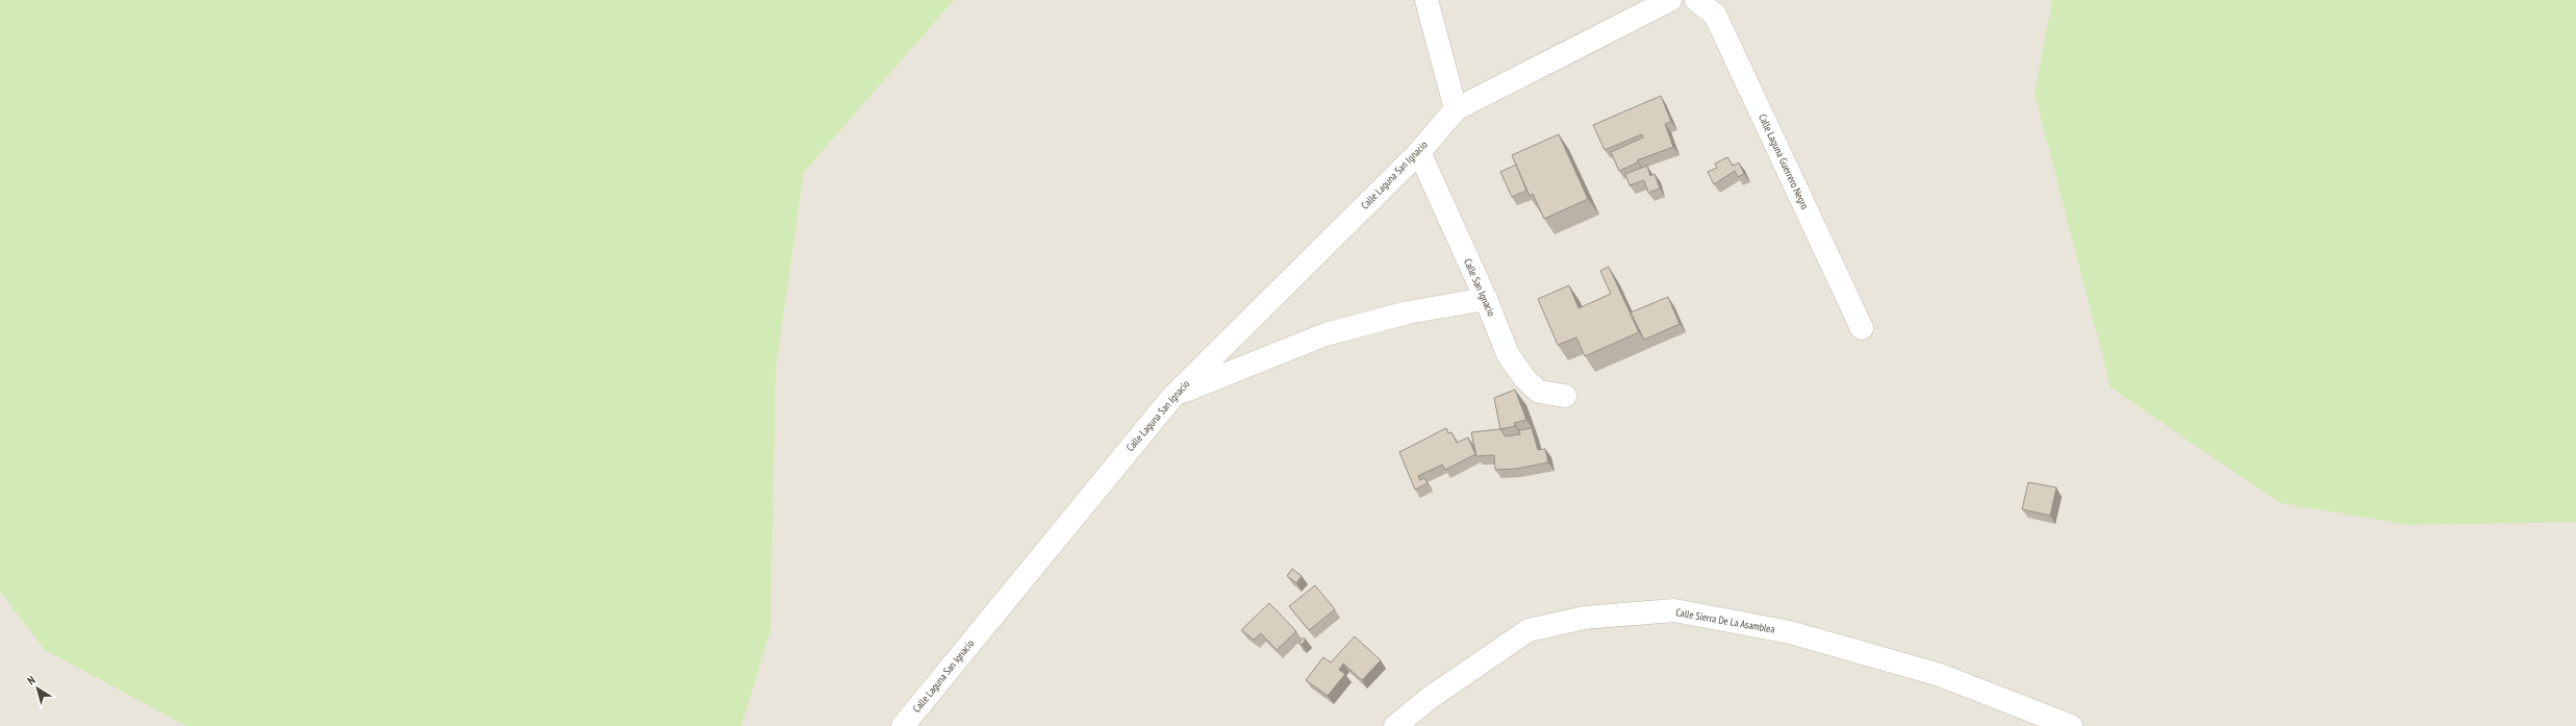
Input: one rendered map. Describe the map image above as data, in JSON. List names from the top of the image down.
{
  "streets": {
    "street": [
      "Calle Laguna Guerrero Negro",
      "Calle Laguna San Ignacio",
      "Calle San Ignacio",
      "Calle Sierra De La Asamblea"
    ]
  },
  "crossings": [
    ["Calle Laguna San Ignacio", "Calle San Ignacio"]
  ],
  "north": "top left"
}
